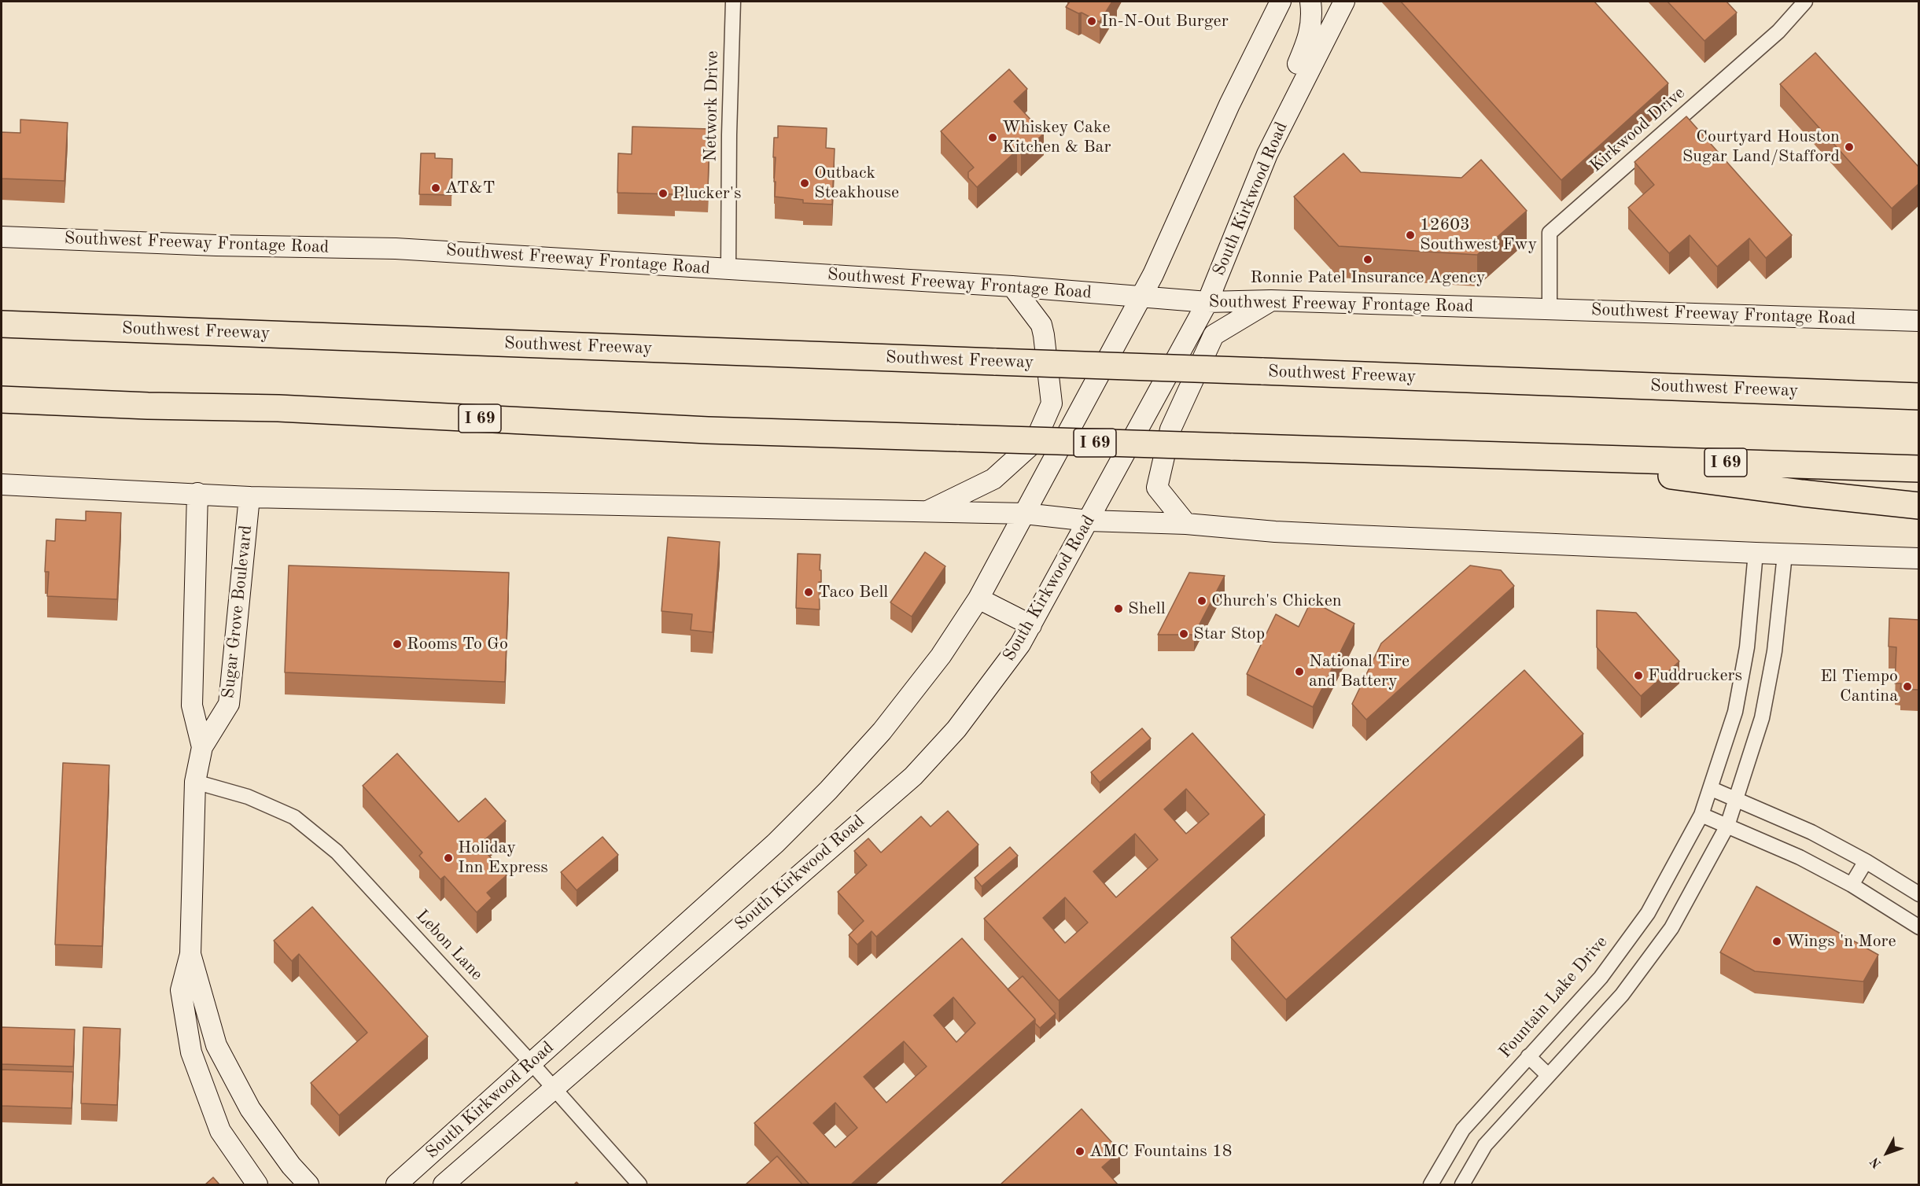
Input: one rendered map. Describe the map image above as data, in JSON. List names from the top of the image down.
{
  "streets": {
    "highway": ["Southwest Freeway", "I 69"],
    "main road": ["South Kirkwood Road", "Southwest Freeway Frontage Road", "Sugar Grove Boulevard"],
    "street": [
      "Network Drive",
      "Kirkwood Drive",
      "Lebon Lane",
      "Fountain Lake Drive"
    ]
  },
  "crossings": [
    ["Network Drive", "Southwest Freeway Frontage Road"],
    ["Kirkwood Drive", "Southwest Freeway Frontage Road"],
    ["South Kirkwood Road", "Southwest Freeway Frontage Road"],
    ["South Kirkwood Road", "Lebon Lane"],
    ["Sugar Grove Boulevard", "Lebon Lane"]
  ],
  "places": [
    "In-N-Out Burger",
    "Whiskey Cake Kitchen & Bar",
    "Courtyard Houston Sugar Land/Stafford",
    "Outback Steakhouse",
    "AT&T",
    "Plucker's",
    "12603 Southwest Fwy",
    "Ronnie Patel Insurance Agency",
    "Taco Bell",
    "Church's Chicken",
    "Shell",
    "Star Stop",
    "Rooms To Go",
    "National Tire and Battery",
    "Fuddruckers",
    "El Tiempo Cantina",
    "Holiday Inn Express",
    "Wings 'n More",
    "AMC Fountains 18"
  ],
  "north": "bottom left"
}
